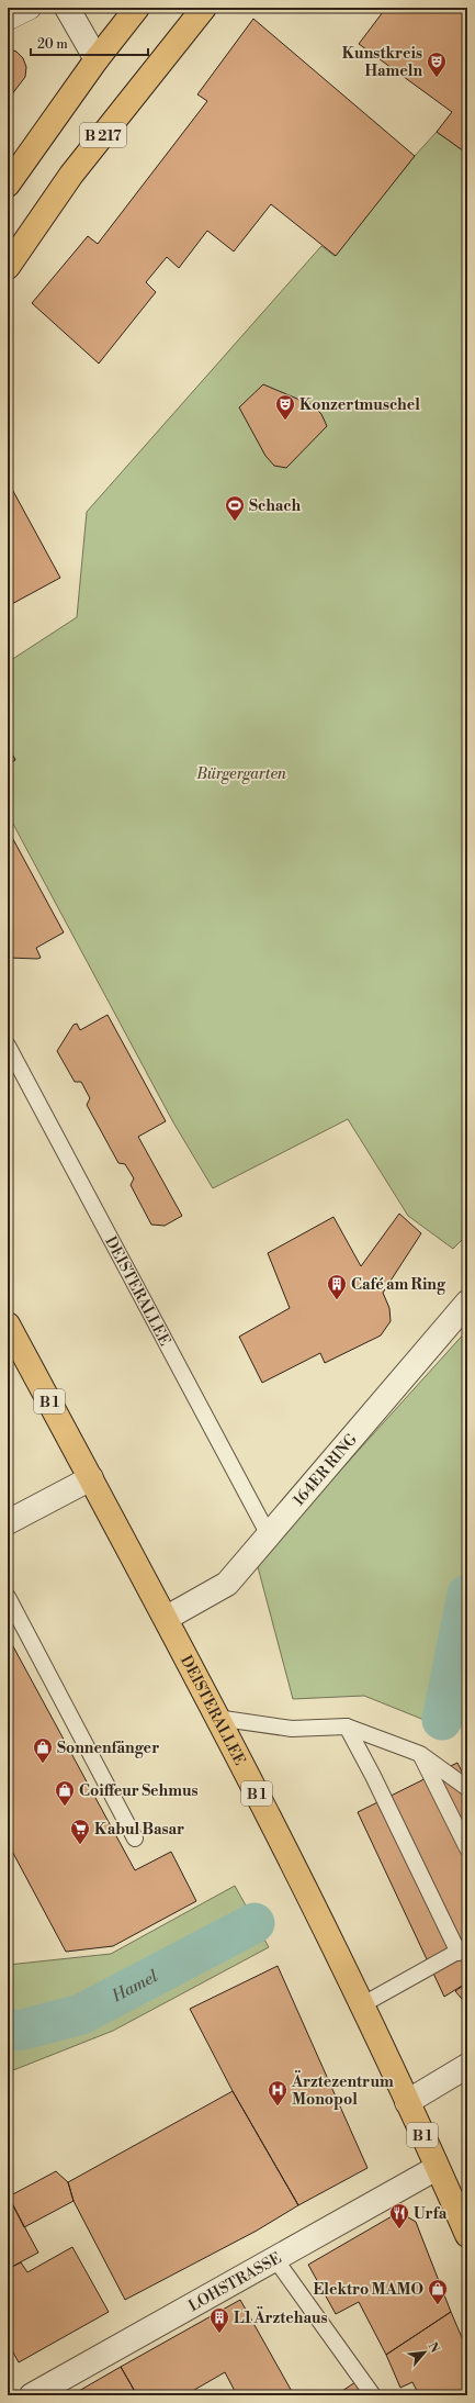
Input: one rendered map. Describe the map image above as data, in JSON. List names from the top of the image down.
{
  "streets": {
    "main road": ["B 217", "DEISTERALLEE", "B 1"],
    "street": ["164ER RING", "LOHSTRASSE"]
  },
  "crossings": [
    ["DEISTERALLEE", "B 1"],
    ["DEISTERALLEE", "164ER RING"],
    ["B 1", "LOHSTRASSE"]
  ],
  "water": ["Hamel"],
  "parks": ["Bürgergarten"],
  "places": {
    "theatre": ["Kunstkreis Hameln", "Konzertmuschel"],
    "sports": ["Schach"],
    "building": ["Café am Ring", "L1 Ärztehaus"],
    "shop": ["Sonnenfänger", "Coiffeur Sehmus", "Elektro MAMO"],
    "supermarket": ["Kabul Basar"],
    "hospital": ["Ärztezentrum Monopol"],
    "restaurant": ["Urfa"]
  },
  "scale_bar": "20 m",
  "north": "top right"
}
